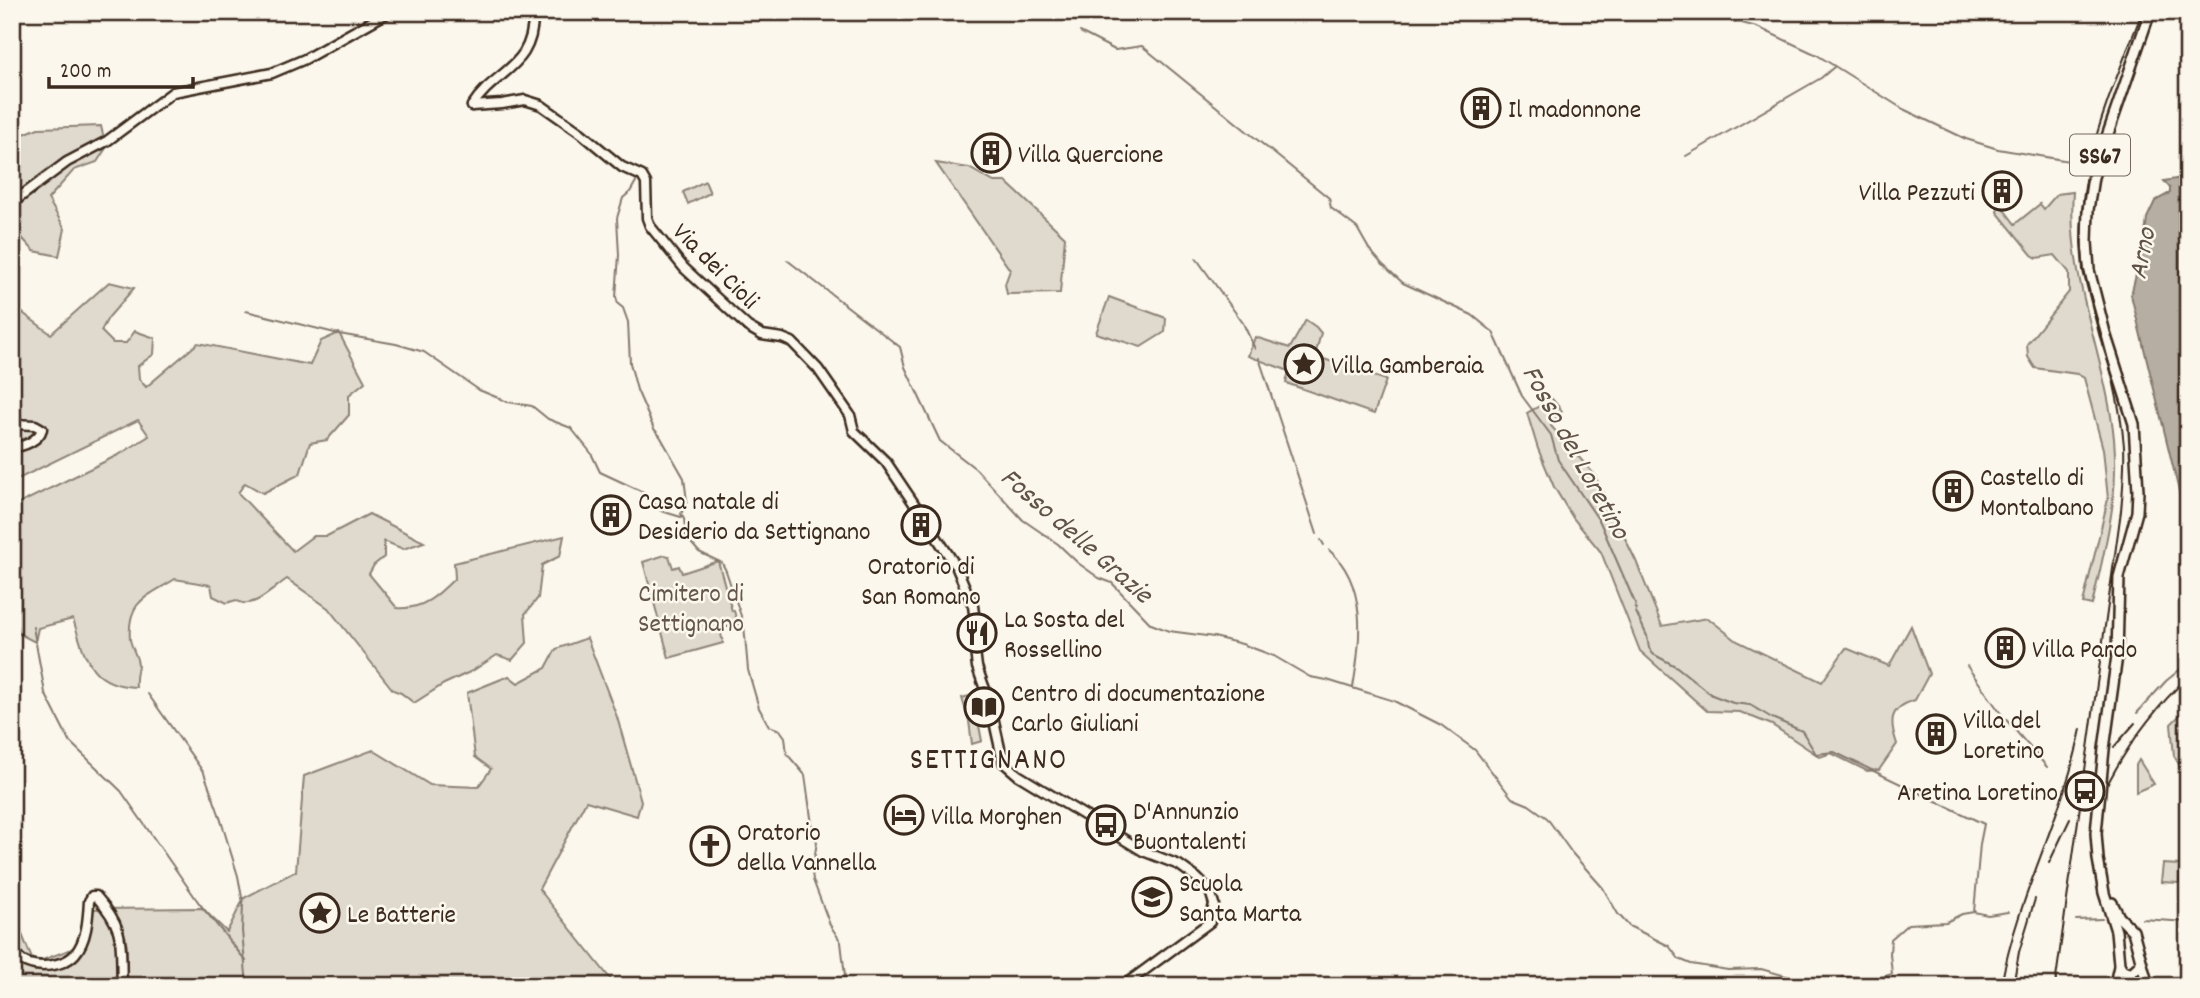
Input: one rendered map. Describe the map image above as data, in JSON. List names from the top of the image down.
{
  "streets": {
    "main road": ["SS67"],
    "street": ["Via dei Cioli"]
  },
  "districts": ["SETTIGNANO"],
  "water": ["Arno", "Fosso del Loretino", "Fosso delle Grazie"],
  "parks": ["Cimitero di Settignano"],
  "places": {
    "building": [
      "Il madonnone",
      "Villa Quercione",
      "Villa Pezzuti",
      "Castello di Montalbano",
      "Casa natale di Desiderio da Settignano",
      "Oratorio di San Romano",
      "Villa Pardo",
      "Villa del Loretino"
    ],
    "place": ["Villa Gamberaia", "Le Batterie"],
    "restaurant": ["La Sosta del Rossellino"],
    "library": ["Centro di documentazione Carlo Giuliani"],
    "bus stop": ["Aretina Loretino", "D'Annunzio Buontalenti"],
    "hotel": ["Villa Morghen"],
    "church": ["Oratorio della Vannella"],
    "school or university": ["Scuola Santa Marta"]
  },
  "scale_bar": "200 m"
}
